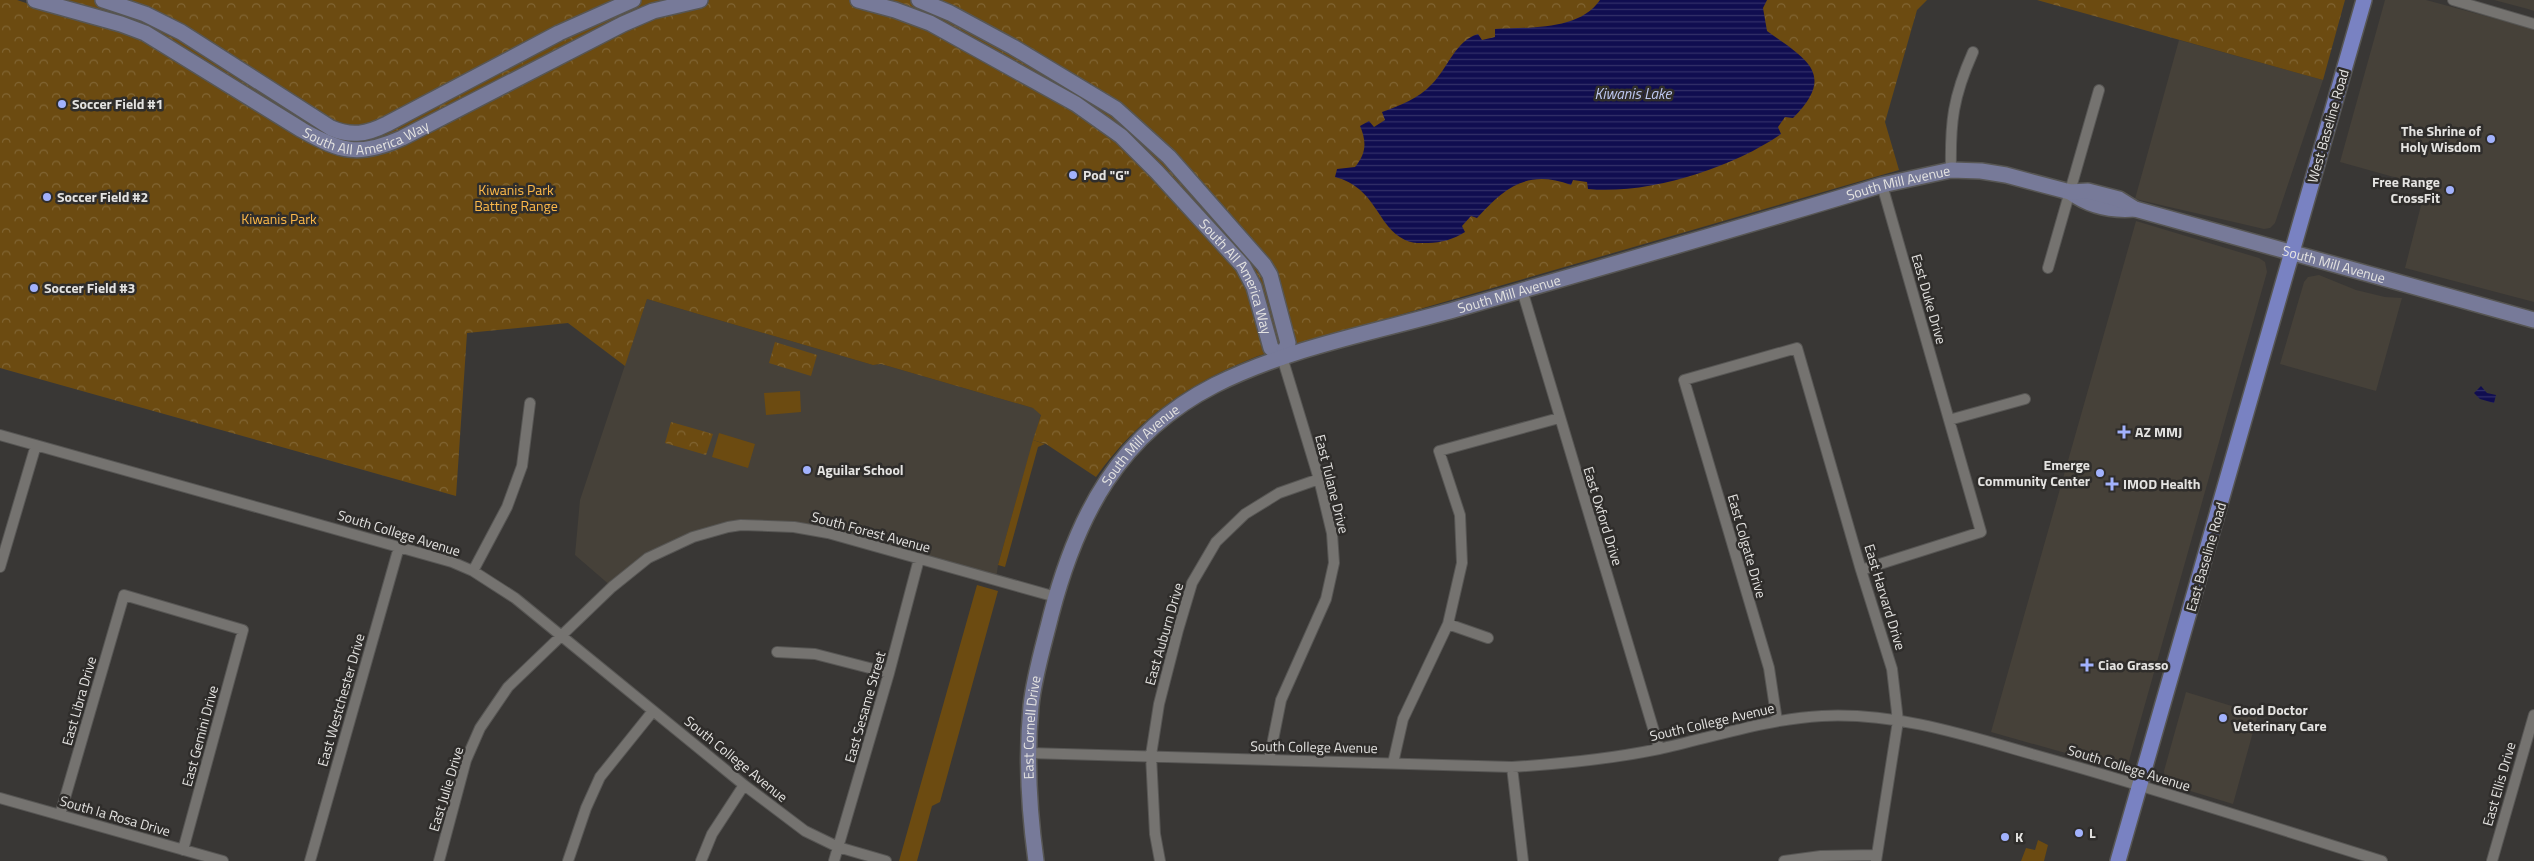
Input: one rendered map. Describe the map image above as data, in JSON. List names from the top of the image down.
{
  "streets": {
    "main road": ["West Baseline Road", "East Baseline Road"],
    "street": [
      "South All America Way",
      "South Mill Avenue",
      "East Duke Drive",
      "East Tulane Drive",
      "East Oxford Drive",
      "South Forest Avenue",
      "South College Avenue",
      "East Colgate Drive",
      "East Harvard Drive",
      "East Auburn Drive",
      "East Westchester Drive",
      "East Libra Drive",
      "East Sesame Street",
      "East Cornell Drive",
      "East Gemini Drive",
      "East Ellis Drive",
      "East Julie Drive",
      "South la Rosa Drive"
    ]
  },
  "crossings": [
    ["South All America Way", "South Mill Avenue"],
    ["South All America Way", "East Tulane Drive"],
    ["West Baseline Road", "South Mill Avenue"],
    ["West Baseline Road", "East Baseline Road"],
    ["South Mill Avenue", "East Duke Drive"],
    ["South Mill Avenue", "East Tulane Drive"],
    ["South Mill Avenue", "East Oxford Drive"],
    ["South Mill Avenue", "South Forest Avenue"],
    ["South Mill Avenue", "East Baseline Road"],
    ["South Mill Avenue", "East Cornell Drive"],
    ["East Duke Drive", "East Harvard Drive"],
    ["East Tulane Drive", "South College Avenue"],
    ["East Tulane Drive", "East Auburn Drive"],
    ["East Oxford Drive", "South College Avenue"],
    ["South Forest Avenue", "South College Avenue"],
    ["South Forest Avenue", "East Sesame Street"],
    ["South Forest Avenue", "East Cornell Drive"],
    ["South Forest Avenue", "East Julie Drive"],
    ["South College Avenue", "East Colgate Drive"],
    ["South College Avenue", "East Baseline Road"],
    ["South College Avenue", "East Harvard Drive"],
    ["South College Avenue", "East Auburn Drive"],
    ["South College Avenue", "East Westchester Drive"],
    ["South College Avenue", "East Sesame Street"],
    ["South College Avenue", "East Cornell Drive"],
    ["South College Avenue", "East Julie Drive"],
    ["East Colgate Drive", "East Harvard Drive"],
    ["East Libra Drive", "East Gemini Drive"],
    ["East Libra Drive", "South la Rosa Drive"],
    ["East Gemini Drive", "South la Rosa Drive"]
  ],
  "water": ["Kiwanis Lake"],
  "parks": ["Kiwanis Park Batting Range", "Kiwanis Park"],
  "places": {
    "other": [
      "Soccer Field #1",
      "The Shrine of Holy Wisdom",
      "Pod \"G\"",
      "Free Range CrossFit",
      "Soccer Field #2",
      "Soccer Field #3",
      "Aguilar School",
      "Emerge Community Center",
      "Good Doctor Veterinary Care",
      "L",
      "K"
    ],
    "health": ["AZ MMJ", "IMOD Health", "Ciao Grasso"]
  }
}
